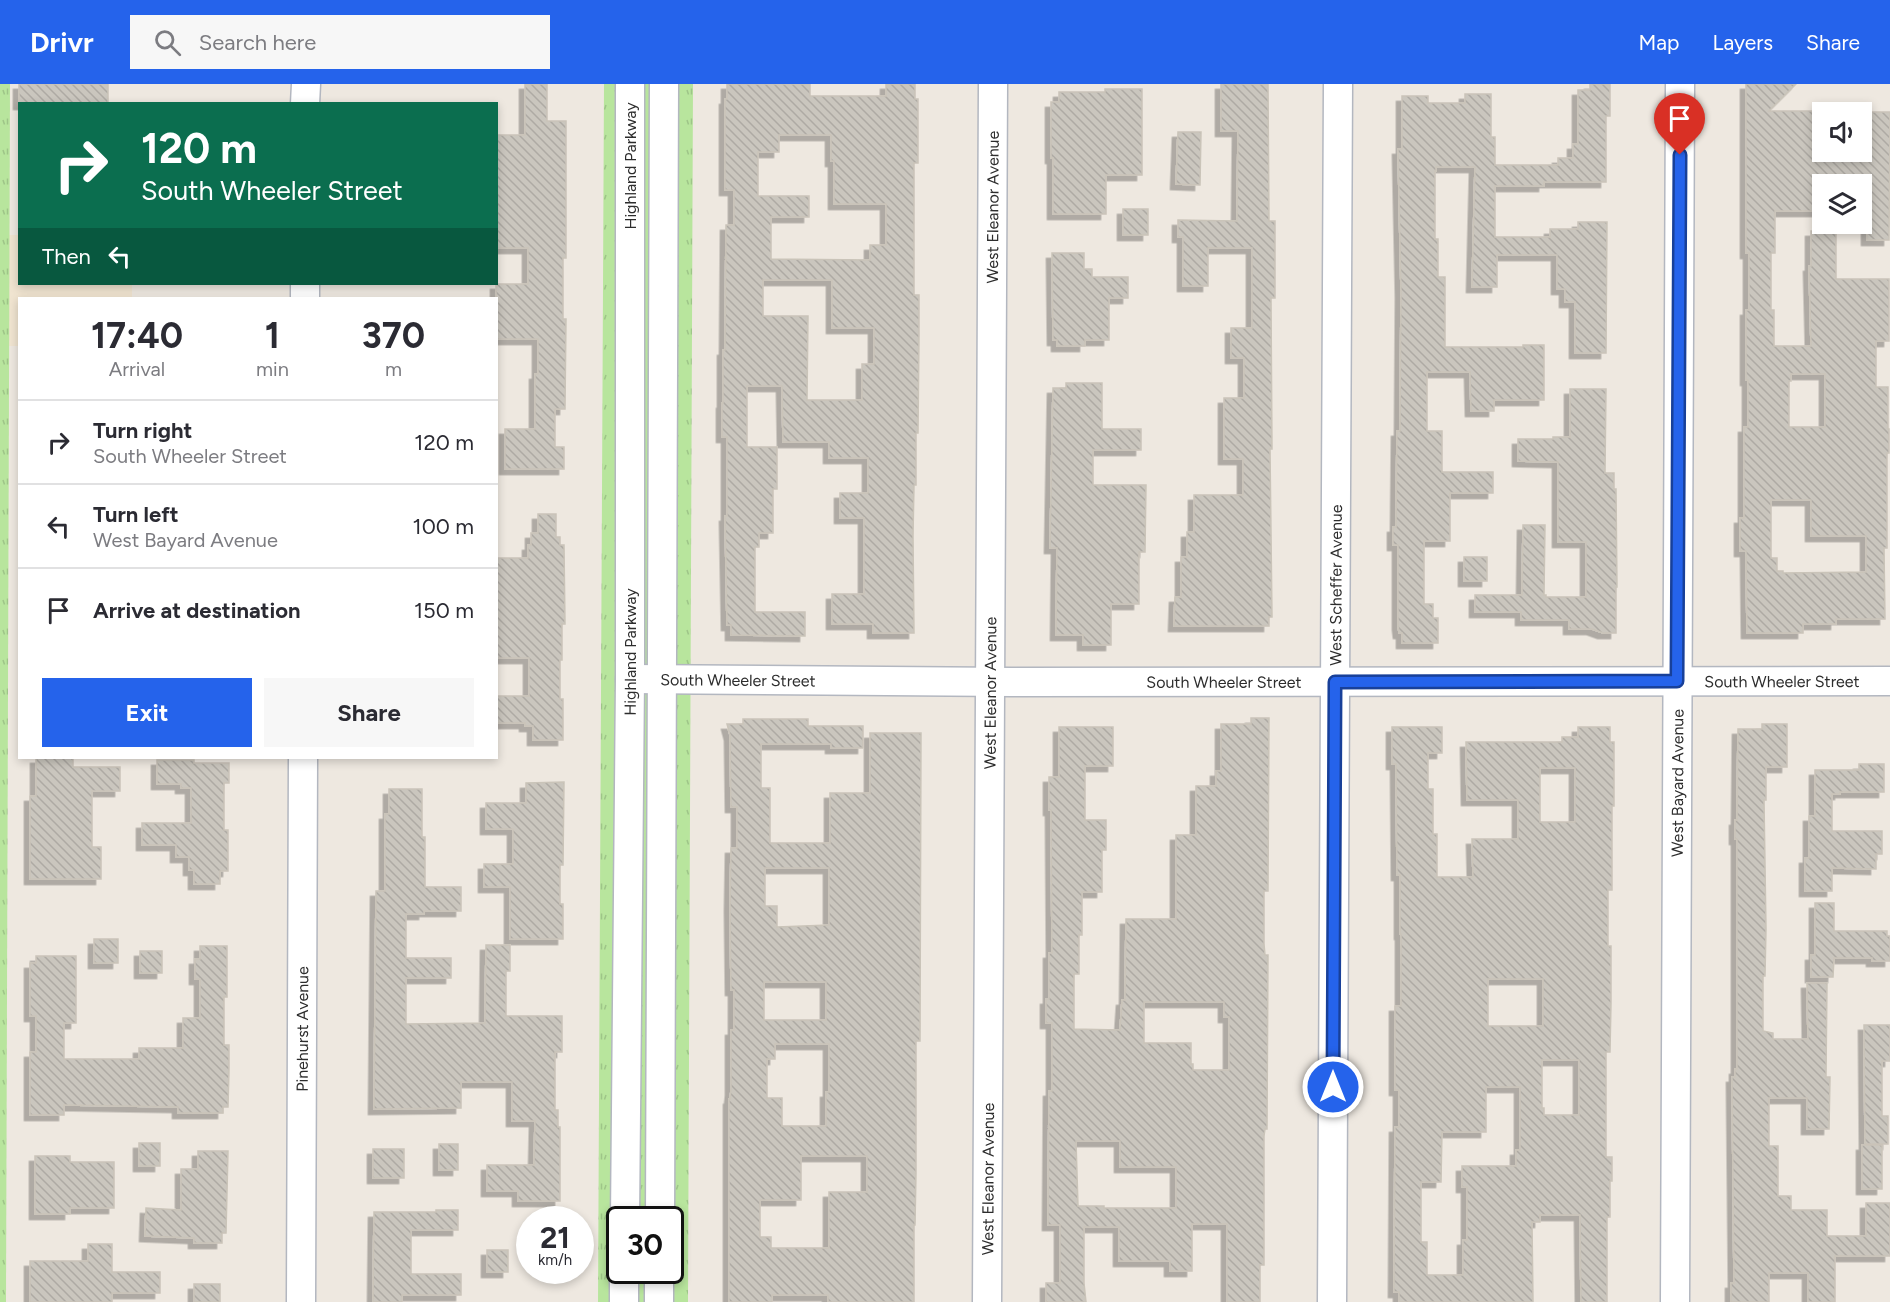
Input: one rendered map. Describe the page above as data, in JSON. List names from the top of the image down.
{
  "streets": {
    "street": [
      "Highland Parkway",
      "West Eleanor Avenue",
      "West Scheffer Avenue",
      "South Wheeler Street",
      "West Bayard Avenue",
      "Pinehurst Avenue"
    ]
  },
  "crossings": [
    ["Highland Parkway", "South Wheeler Street"],
    ["West Eleanor Avenue", "South Wheeler Street"],
    ["West Scheffer Avenue", "South Wheeler Street"],
    ["South Wheeler Street", "West Bayard Avenue"]
  ],
  "page": {
    "header": "Drivr",
    "search": "Search here",
    "nav": ["Map", "Layers", "Share"],
    "turn": ["120 m", "South Wheeler Street"],
    "then": "Then",
    "eta": [
      "17:40",
      "Arrival",
      "1",
      "min",
      "370",
      "m"
    ],
    "list": [
      {
        "name": "Turn right",
        "note": "South Wheeler Street",
        "value": "120 m"
      },
      {
        "name": "Turn left",
        "note": "West Bayard Avenue",
        "value": "100 m"
      },
      {
        "name": "Arrive at destination",
        "value": "150 m"
      }
    ],
    "buttons": ["Exit", "Share"],
    "speed": "21 km/h",
    "limit": "30"
  }
}
